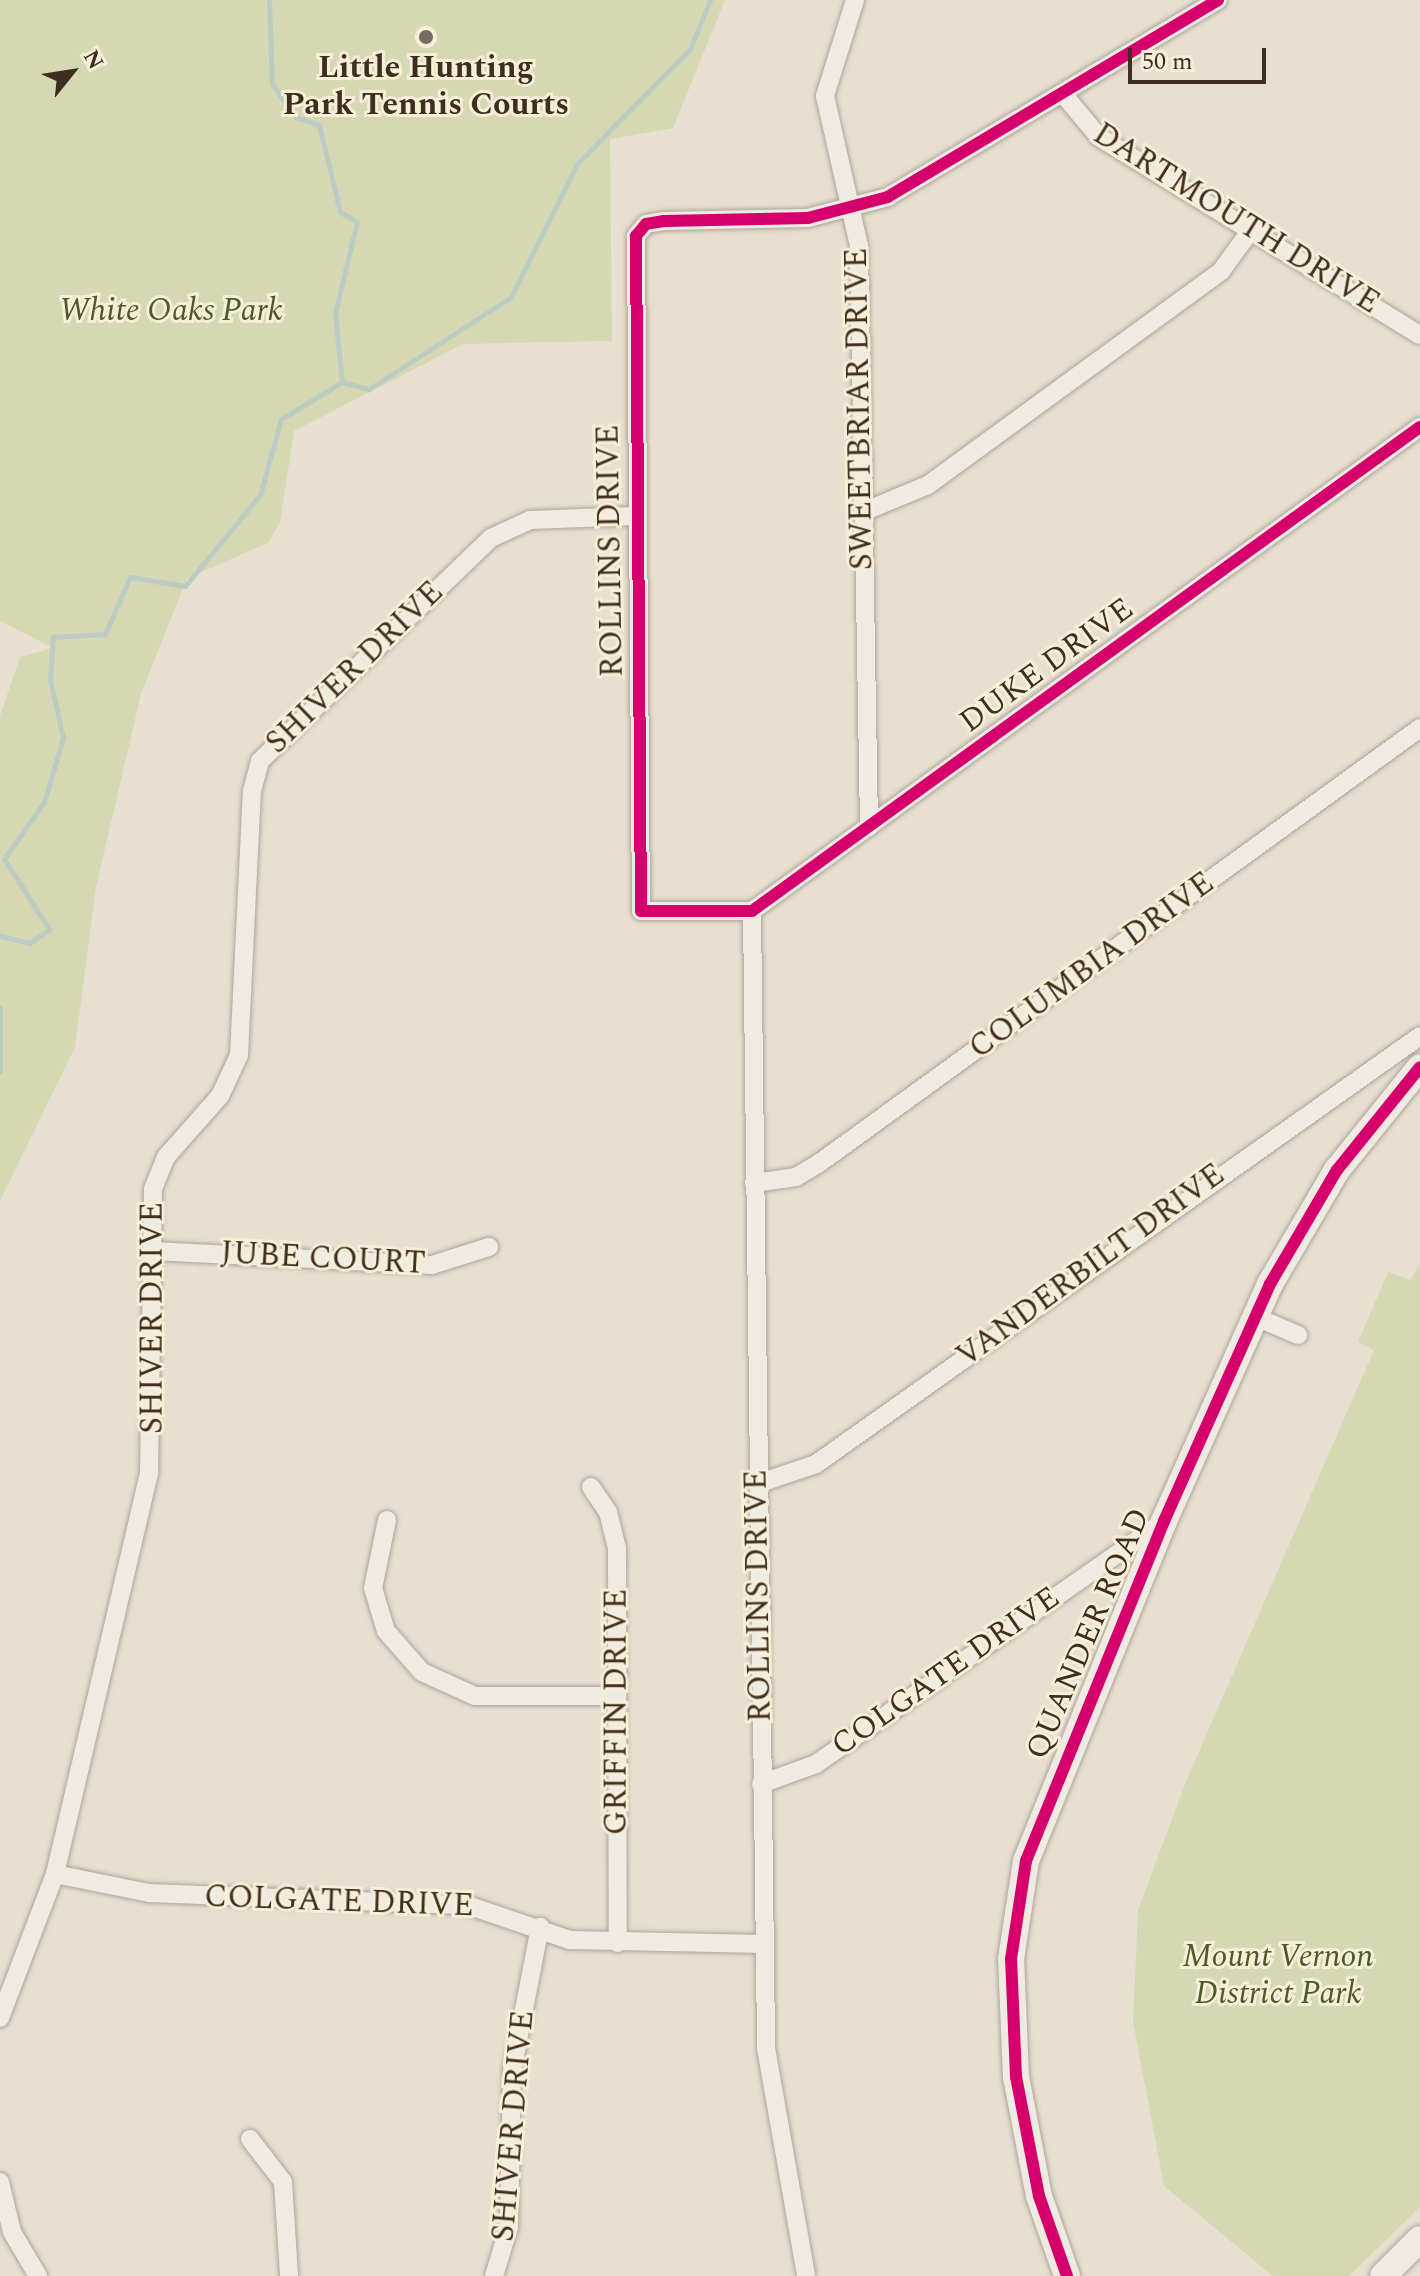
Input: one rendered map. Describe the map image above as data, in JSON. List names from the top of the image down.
{
  "streets": {
    "street": [
      "DARTMOUTH DRIVE",
      "SWEETBRIAR DRIVE",
      "ROLLINS DRIVE",
      "DUKE DRIVE",
      "SHIVER DRIVE",
      "COLUMBIA DRIVE",
      "JUBE COURT",
      "VANDERBILT DRIVE",
      "QUANDER ROAD",
      "COLGATE DRIVE",
      "GRIFFIN DRIVE"
    ]
  },
  "crossings": [
    ["DARTMOUTH DRIVE", "ROLLINS DRIVE"],
    ["SWEETBRIAR DRIVE", "ROLLINS DRIVE"],
    ["SWEETBRIAR DRIVE", "DUKE DRIVE"],
    ["ROLLINS DRIVE", "DUKE DRIVE"],
    ["ROLLINS DRIVE", "SHIVER DRIVE"],
    ["ROLLINS DRIVE", "COLUMBIA DRIVE"],
    ["ROLLINS DRIVE", "VANDERBILT DRIVE"],
    ["ROLLINS DRIVE", "COLGATE DRIVE"],
    ["SHIVER DRIVE", "JUBE COURT"],
    ["SHIVER DRIVE", "COLGATE DRIVE"],
    ["QUANDER ROAD", "COLGATE DRIVE"],
    ["COLGATE DRIVE", "GRIFFIN DRIVE"]
  ],
  "parks": ["White Oaks Park", "Mount Vernon District Park"],
  "places": ["Little Hunting Park Tennis Courts"],
  "scale_bar": "50 m",
  "north": "top right"
}
